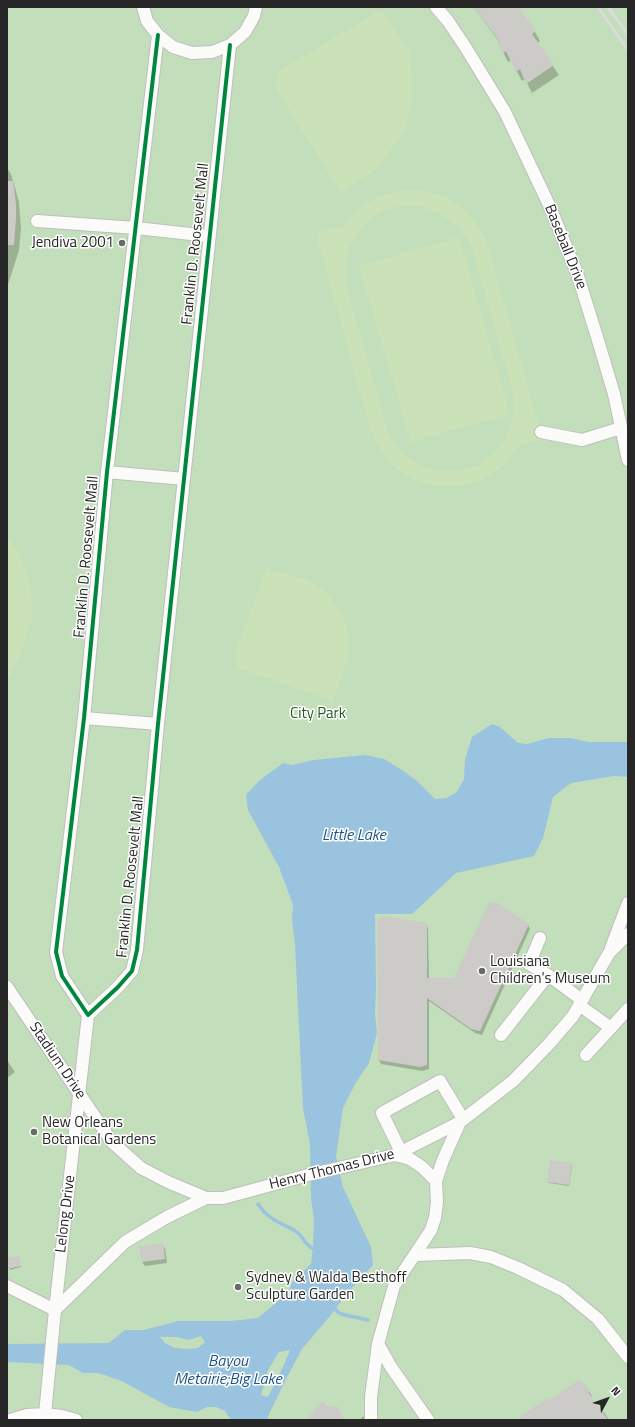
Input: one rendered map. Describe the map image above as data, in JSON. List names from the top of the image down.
{
  "streets": {
    "street": [
      "Franklin D. Roosevelt Mall",
      "Baseball Drive",
      "Stadium Drive",
      "Henry Thomas Drive",
      "Lelong Drive"
    ]
  },
  "crossings": [
    ["Franklin D. Roosevelt Mall", "Lelong Drive"],
    ["Stadium Drive", "Henry Thomas Drive"],
    ["Stadium Drive", "Lelong Drive"],
    ["Henry Thomas Drive", "Lelong Drive"]
  ],
  "water": ["Little Lake", "Bayou Metairie;Big Lake"],
  "parks": ["City Park"],
  "places": [
    "Jendiva 2001",
    "Louisiana Children's Museum",
    "New Orleans Botanical Gardens",
    "Sydney & Walda Besthoff Sculpture Garden"
  ],
  "north": "top right"
}
